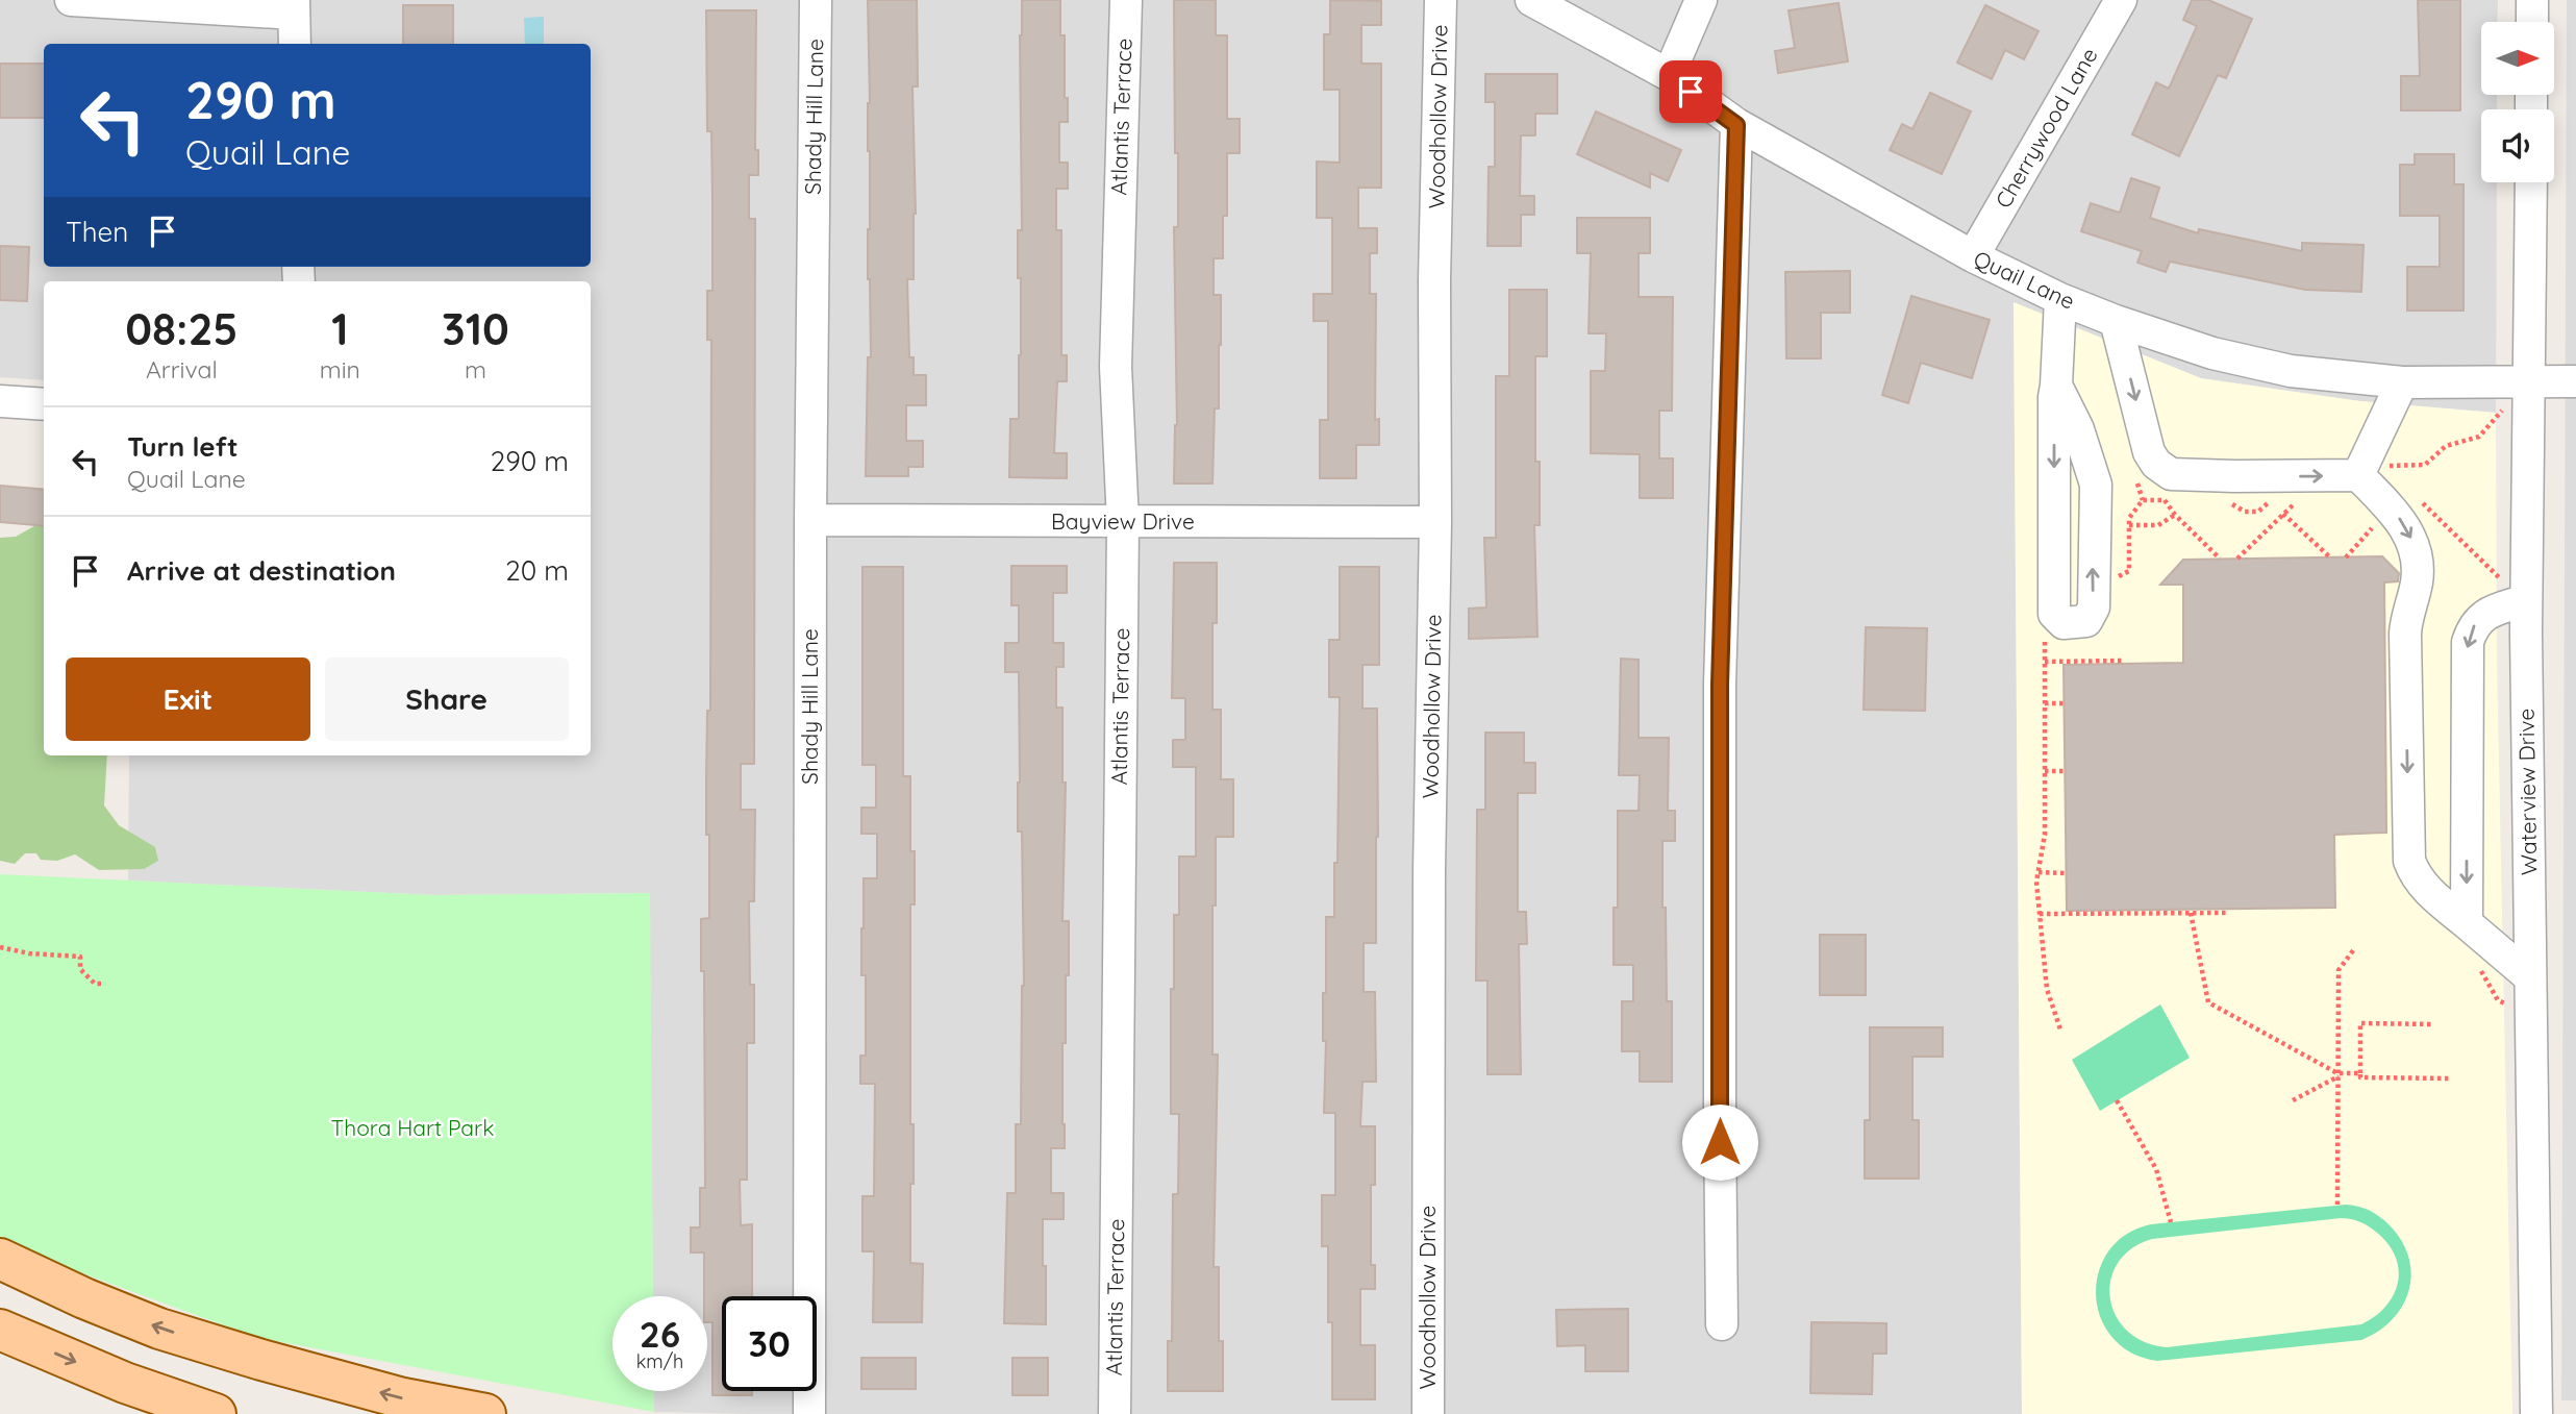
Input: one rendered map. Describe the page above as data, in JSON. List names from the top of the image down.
{
  "streets": {
    "street": [
      "Shady Hill Lane",
      "Atlantis Terrace",
      "Woodhollow Drive",
      "Cherrywood Lane",
      "Quail Lane",
      "Bayview Drive",
      "Waterview Drive"
    ]
  },
  "crossings": [
    ["Shady Hill Lane", "Bayview Drive"],
    ["Atlantis Terrace", "Bayview Drive"],
    ["Woodhollow Drive", "Bayview Drive"],
    ["Cherrywood Lane", "Quail Lane"],
    ["Quail Lane", "Waterview Drive"]
  ],
  "parks": ["Thora Hart Park"],
  "north": "right",
  "page": {
    "turn": ["290 m", "Quail Lane"],
    "then": "Then",
    "eta": [
      "08:25",
      "Arrival",
      "1",
      "min",
      "310",
      "m"
    ],
    "list": [
      {
        "name": "Turn left",
        "note": "Quail Lane",
        "value": "290 m"
      },
      {
        "name": "Arrive at destination",
        "value": "20 m"
      }
    ],
    "buttons": ["Exit", "Share"],
    "speed": "26 km/h",
    "limit": "30"
  }
}
